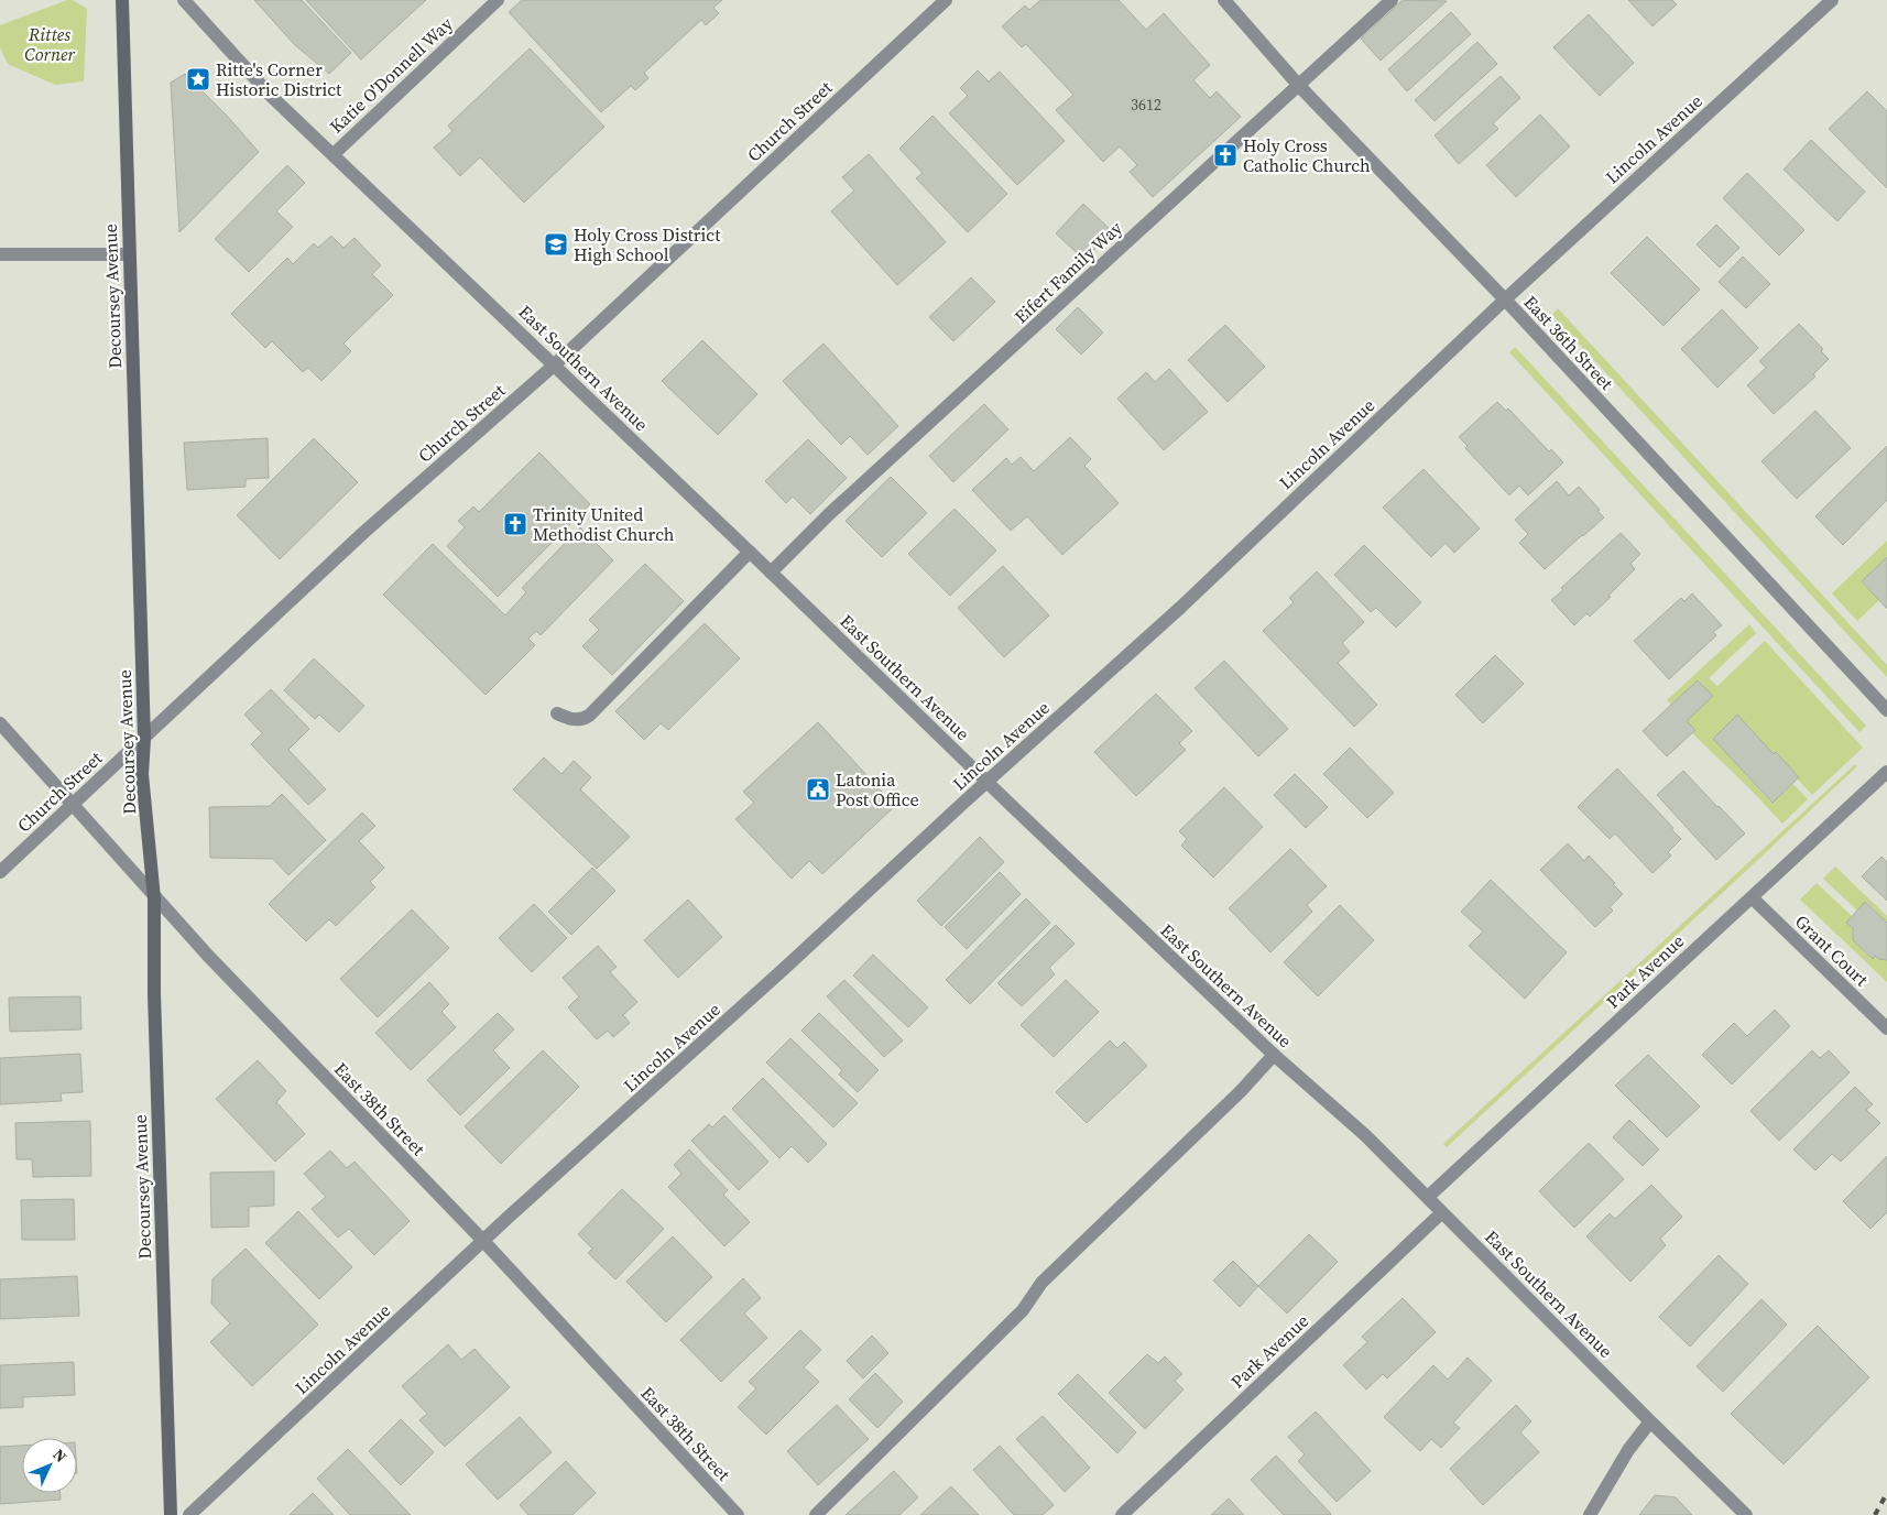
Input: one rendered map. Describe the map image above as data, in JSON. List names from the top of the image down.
{
  "streets": {
    "main road": ["Decoursey Avenue"],
    "street": [
      "Katie O'Donnell Way",
      "Church Street",
      "Lincoln Avenue",
      "Eifert Family Way",
      "East 36th Street",
      "East Southern Avenue",
      "Grant Court",
      "Park Avenue",
      "East 38th Street"
    ]
  },
  "crossings": [
    ["Katie O'Donnell Way", "East Southern Avenue"],
    ["Church Street", "Decoursey Avenue"],
    ["Church Street", "East Southern Avenue"],
    ["Church Street", "East 38th Street"],
    ["Lincoln Avenue", "East 36th Street"],
    ["Lincoln Avenue", "East Southern Avenue"],
    ["Lincoln Avenue", "East 38th Street"],
    ["Eifert Family Way", "East 36th Street"],
    ["Eifert Family Way", "East Southern Avenue"],
    ["Decoursey Avenue", "East 38th Street"],
    ["East Southern Avenue", "Park Avenue"],
    ["Grant Court", "Park Avenue"]
  ],
  "parks": ["Rittes Corner"],
  "places": {
    "place": ["Ritte's Corner Historic District"],
    "church": ["Holy Cross Catholic Church", "Trinity United Methodist Church"],
    "school or university": ["Holy Cross District High School"],
    "public building": ["Latonia Post Office"]
  },
  "house_numbers": ["3612"],
  "north": "top right"
}
